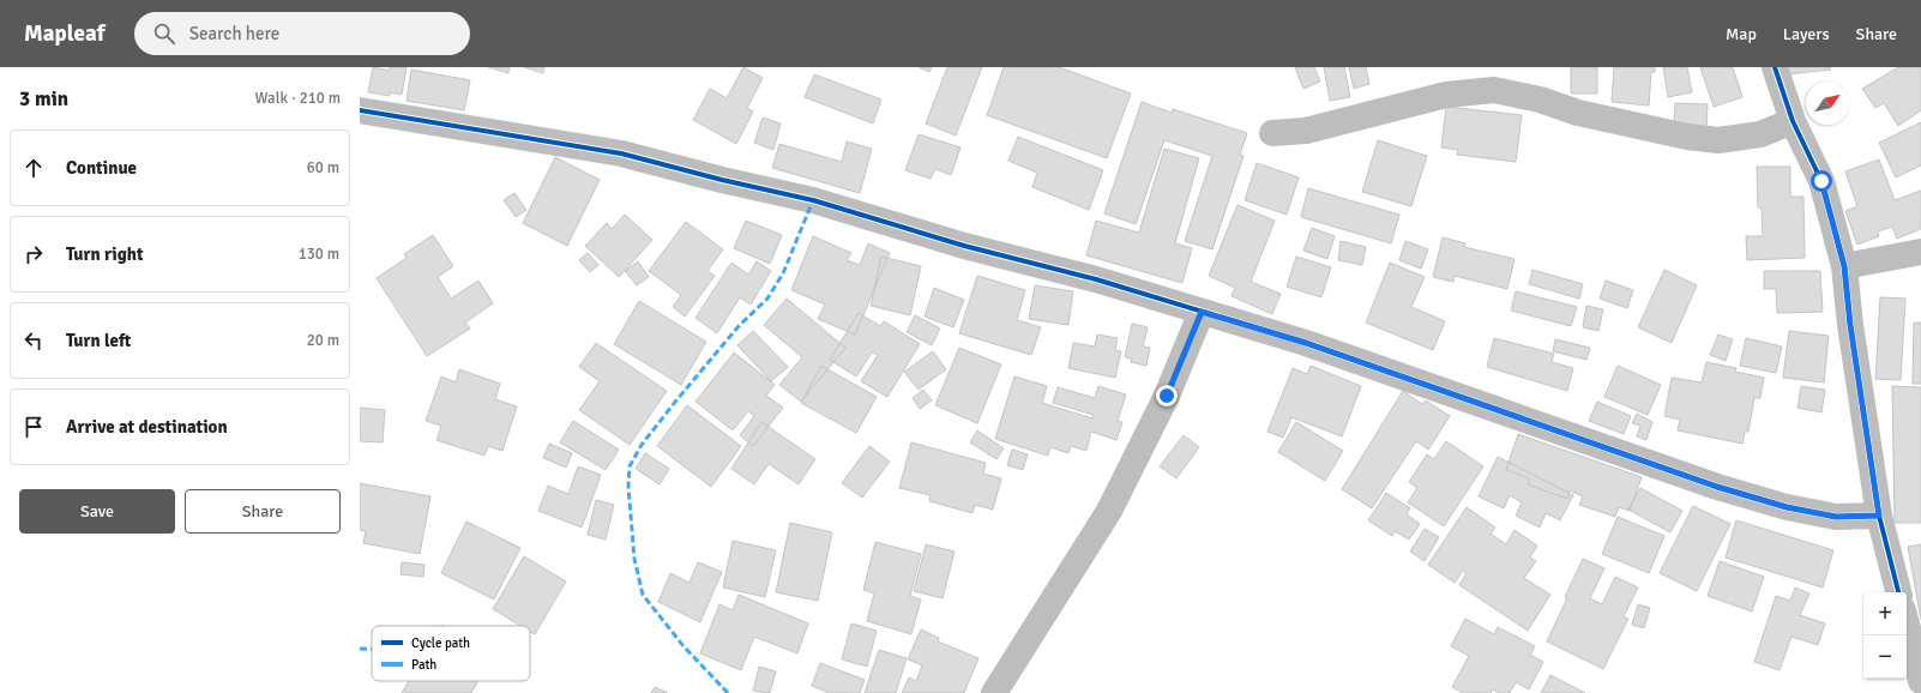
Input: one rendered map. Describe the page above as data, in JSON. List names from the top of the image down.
{
  "legend": ["Cycle path", "Path"],
  "north": "top right",
  "page": {
    "header": "Mapleaf",
    "search": "Search here",
    "nav": ["Map", "Layers", "Share"],
    "heading": ["3 min", "Walk · 210 m"],
    "list": [
      ["Continue", "60 m"],
      ["Turn right", "130 m"],
      ["Turn left", "20 m"],
      "Arrive at destination"
    ],
    "buttons": ["Save", "Share"],
    "map_buttons": ["+", "−"]
  }
}
